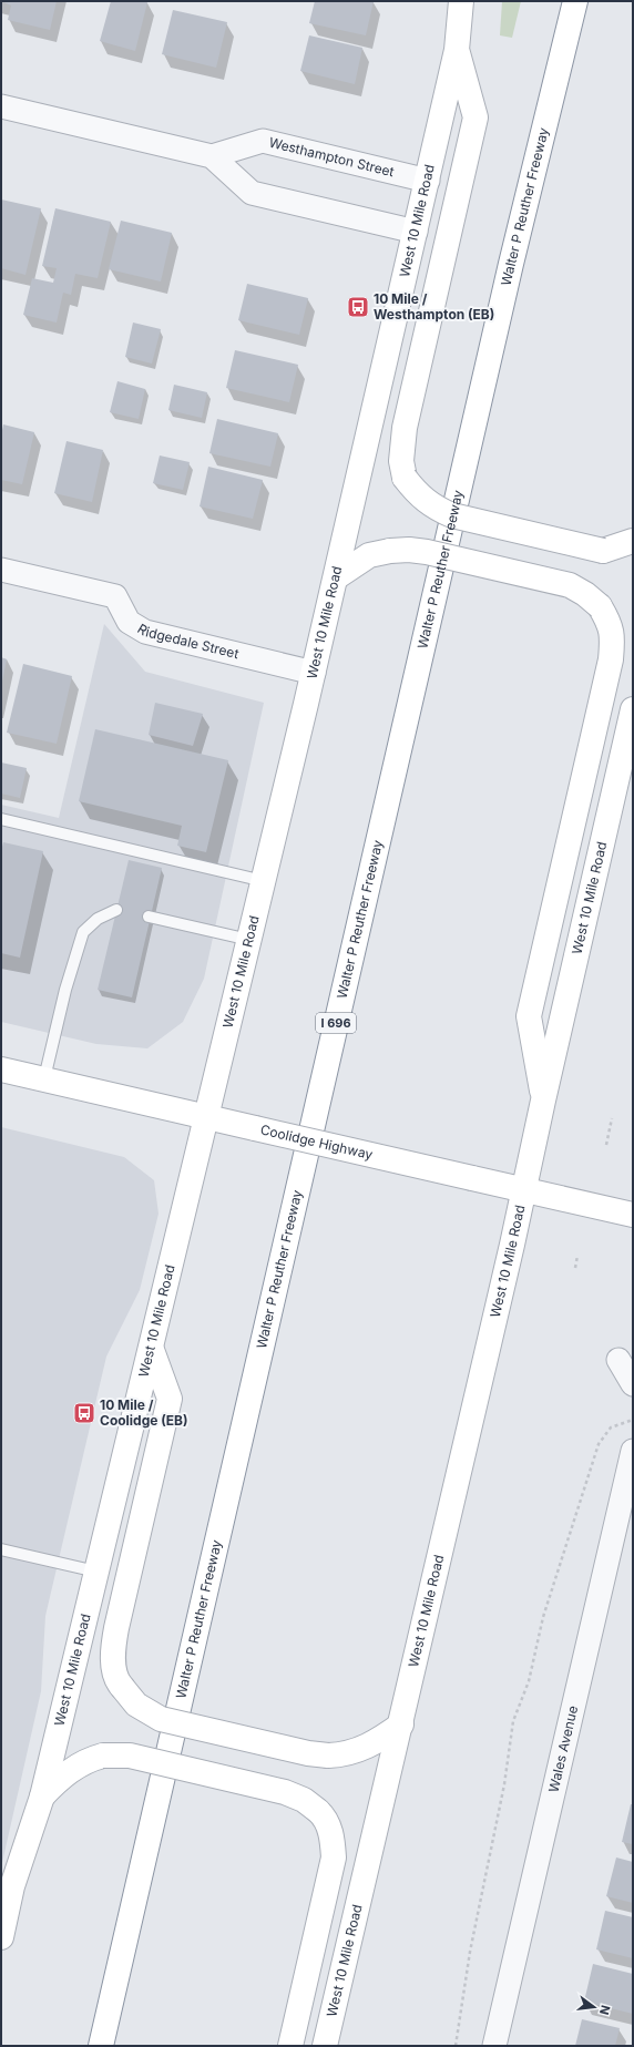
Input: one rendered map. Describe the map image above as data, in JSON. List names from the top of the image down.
{
  "streets": {
    "main road": [
      "Walter P Reuther Freeway",
      "West 10 Mile Road",
      "I 696",
      "Coolidge Highway"
    ],
    "street": ["Westhampton Street", "Ridgedale Street", "Wales Avenue"]
  },
  "crossings": [
    ["Westhampton Street", "West 10 Mile Road"],
    ["West 10 Mile Road", "Ridgedale Street"],
    ["West 10 Mile Road", "Coolidge Highway"]
  ],
  "places": {
    "bus stop": ["10 Mile / Westhampton (EB)", "10 Mile / Coolidge (EB)"]
  },
  "north": "right"
}
